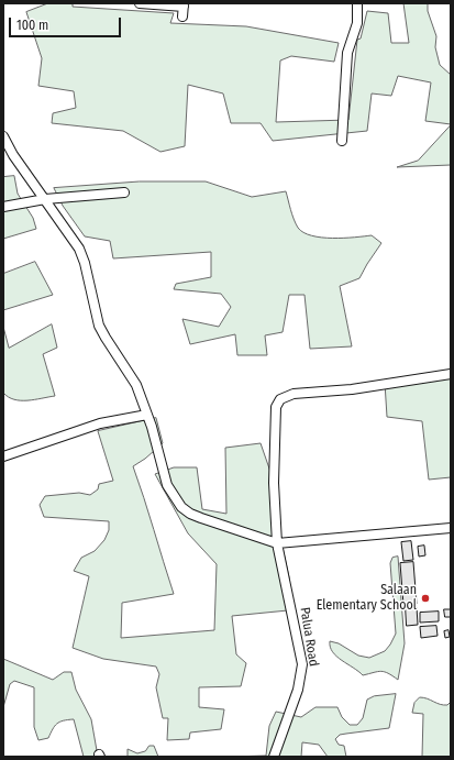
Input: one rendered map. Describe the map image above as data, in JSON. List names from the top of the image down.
{
  "streets": {
    "street": ["Palua Road"]
  },
  "places": ["Salaan Elementary School"],
  "scale_bar": "100 m"
}
